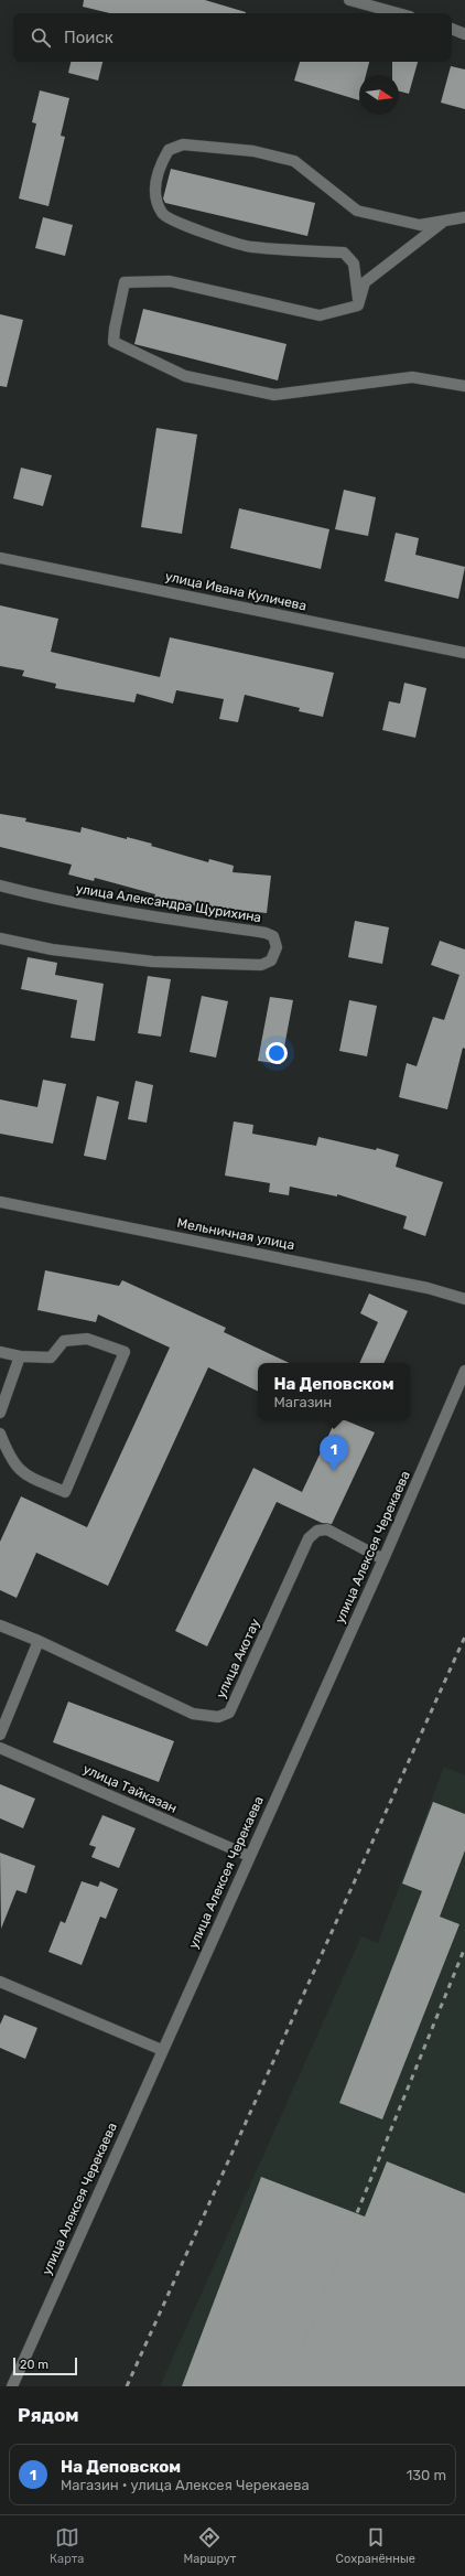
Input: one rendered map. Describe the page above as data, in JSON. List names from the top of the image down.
{
  "streets": {
    "street": [
      "улица Ивана Куличева",
      "улица Александра Щурихина",
      "Мельничная улица",
      "улица Алексея Черекаева",
      "улица Акотау",
      "улица Тайказан"
    ]
  },
  "crossings": [
    ["улица Алексея Черекаева", "улица Акотау"],
    ["улица Алексея Черекаева", "улица Тайказан"]
  ],
  "scale_bar": "20 m",
  "north": "right",
  "page": {
    "search": "Поиск",
    "popup": ["На Деповском", "Магазин"],
    "pins": "1",
    "scale": "20 m",
    "heading": "Рядом",
    "list": [
      {
        "mark": "1",
        "name": "На Деповском",
        "note": "Магазин · улица Алексея Черекаева",
        "value": "130 m"
      }
    ],
    "nav": ["Карта", "Маршрут", "Сохранённые"]
  }
}
